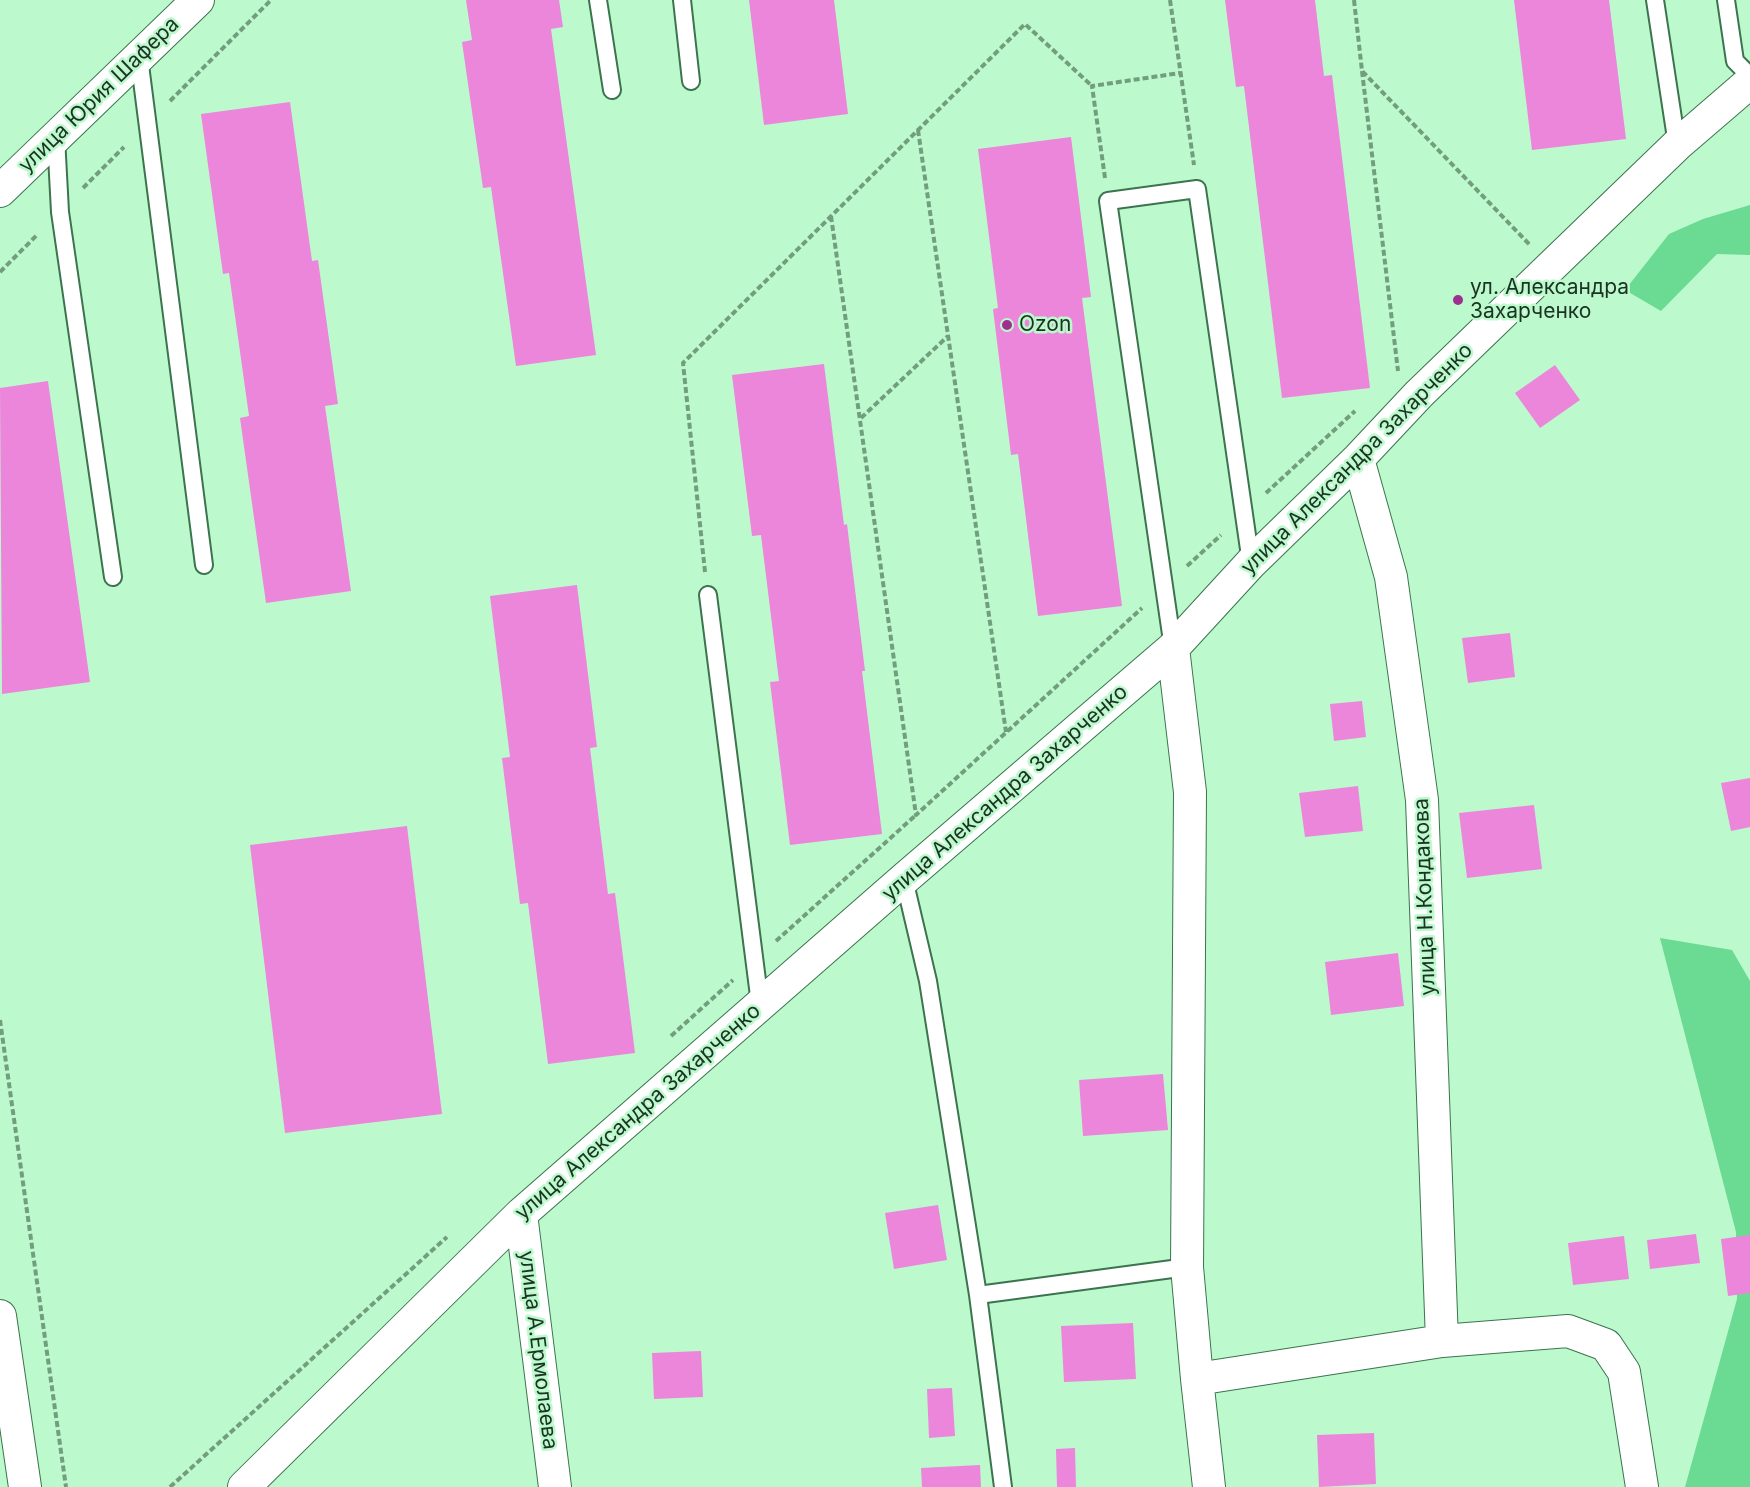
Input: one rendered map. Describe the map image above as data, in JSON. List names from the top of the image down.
{
  "streets": {
    "street": [
      "улица Юрия Шафера",
      "улица Александра Захарченко",
      "улица Н.Кондакова",
      "улица А.Ермолаева"
    ]
  },
  "crossings": [
    ["улица Александра Захарченко", "улица Н.Кондакова"],
    ["улица Александра Захарченко", "улица А.Ермолаева"]
  ],
  "places": ["ул. Александра Захарченко", "Ozon"]
}
